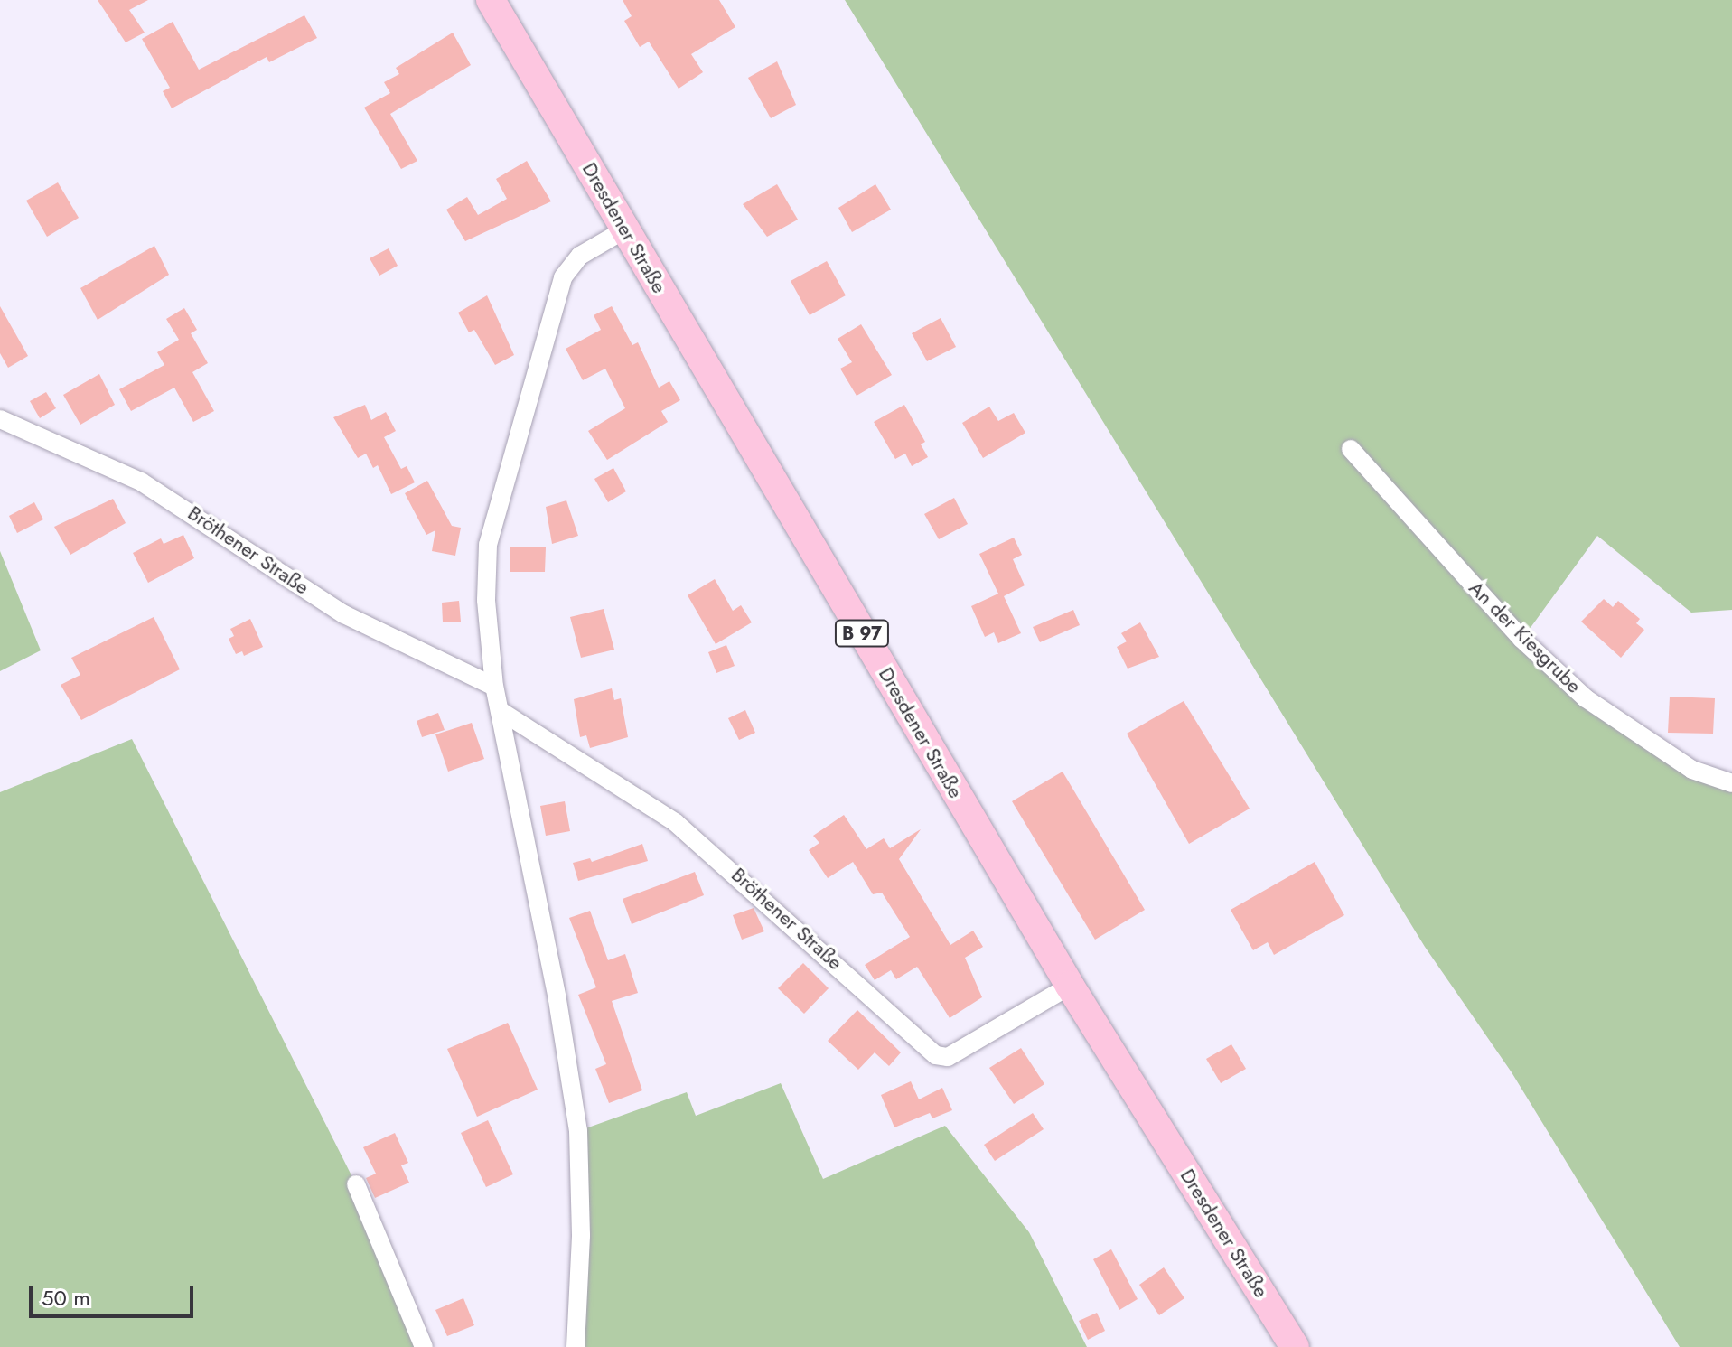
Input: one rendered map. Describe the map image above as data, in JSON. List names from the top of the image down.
{
  "streets": {
    "main road": ["Dresdener Straße", "B 97"],
    "street": ["Bröthener Straße", "An der Kiesgrube"]
  },
  "crossings": [
    ["Dresdener Straße", "Bröthener Straße"]
  ],
  "scale_bar": "50 m"
}
